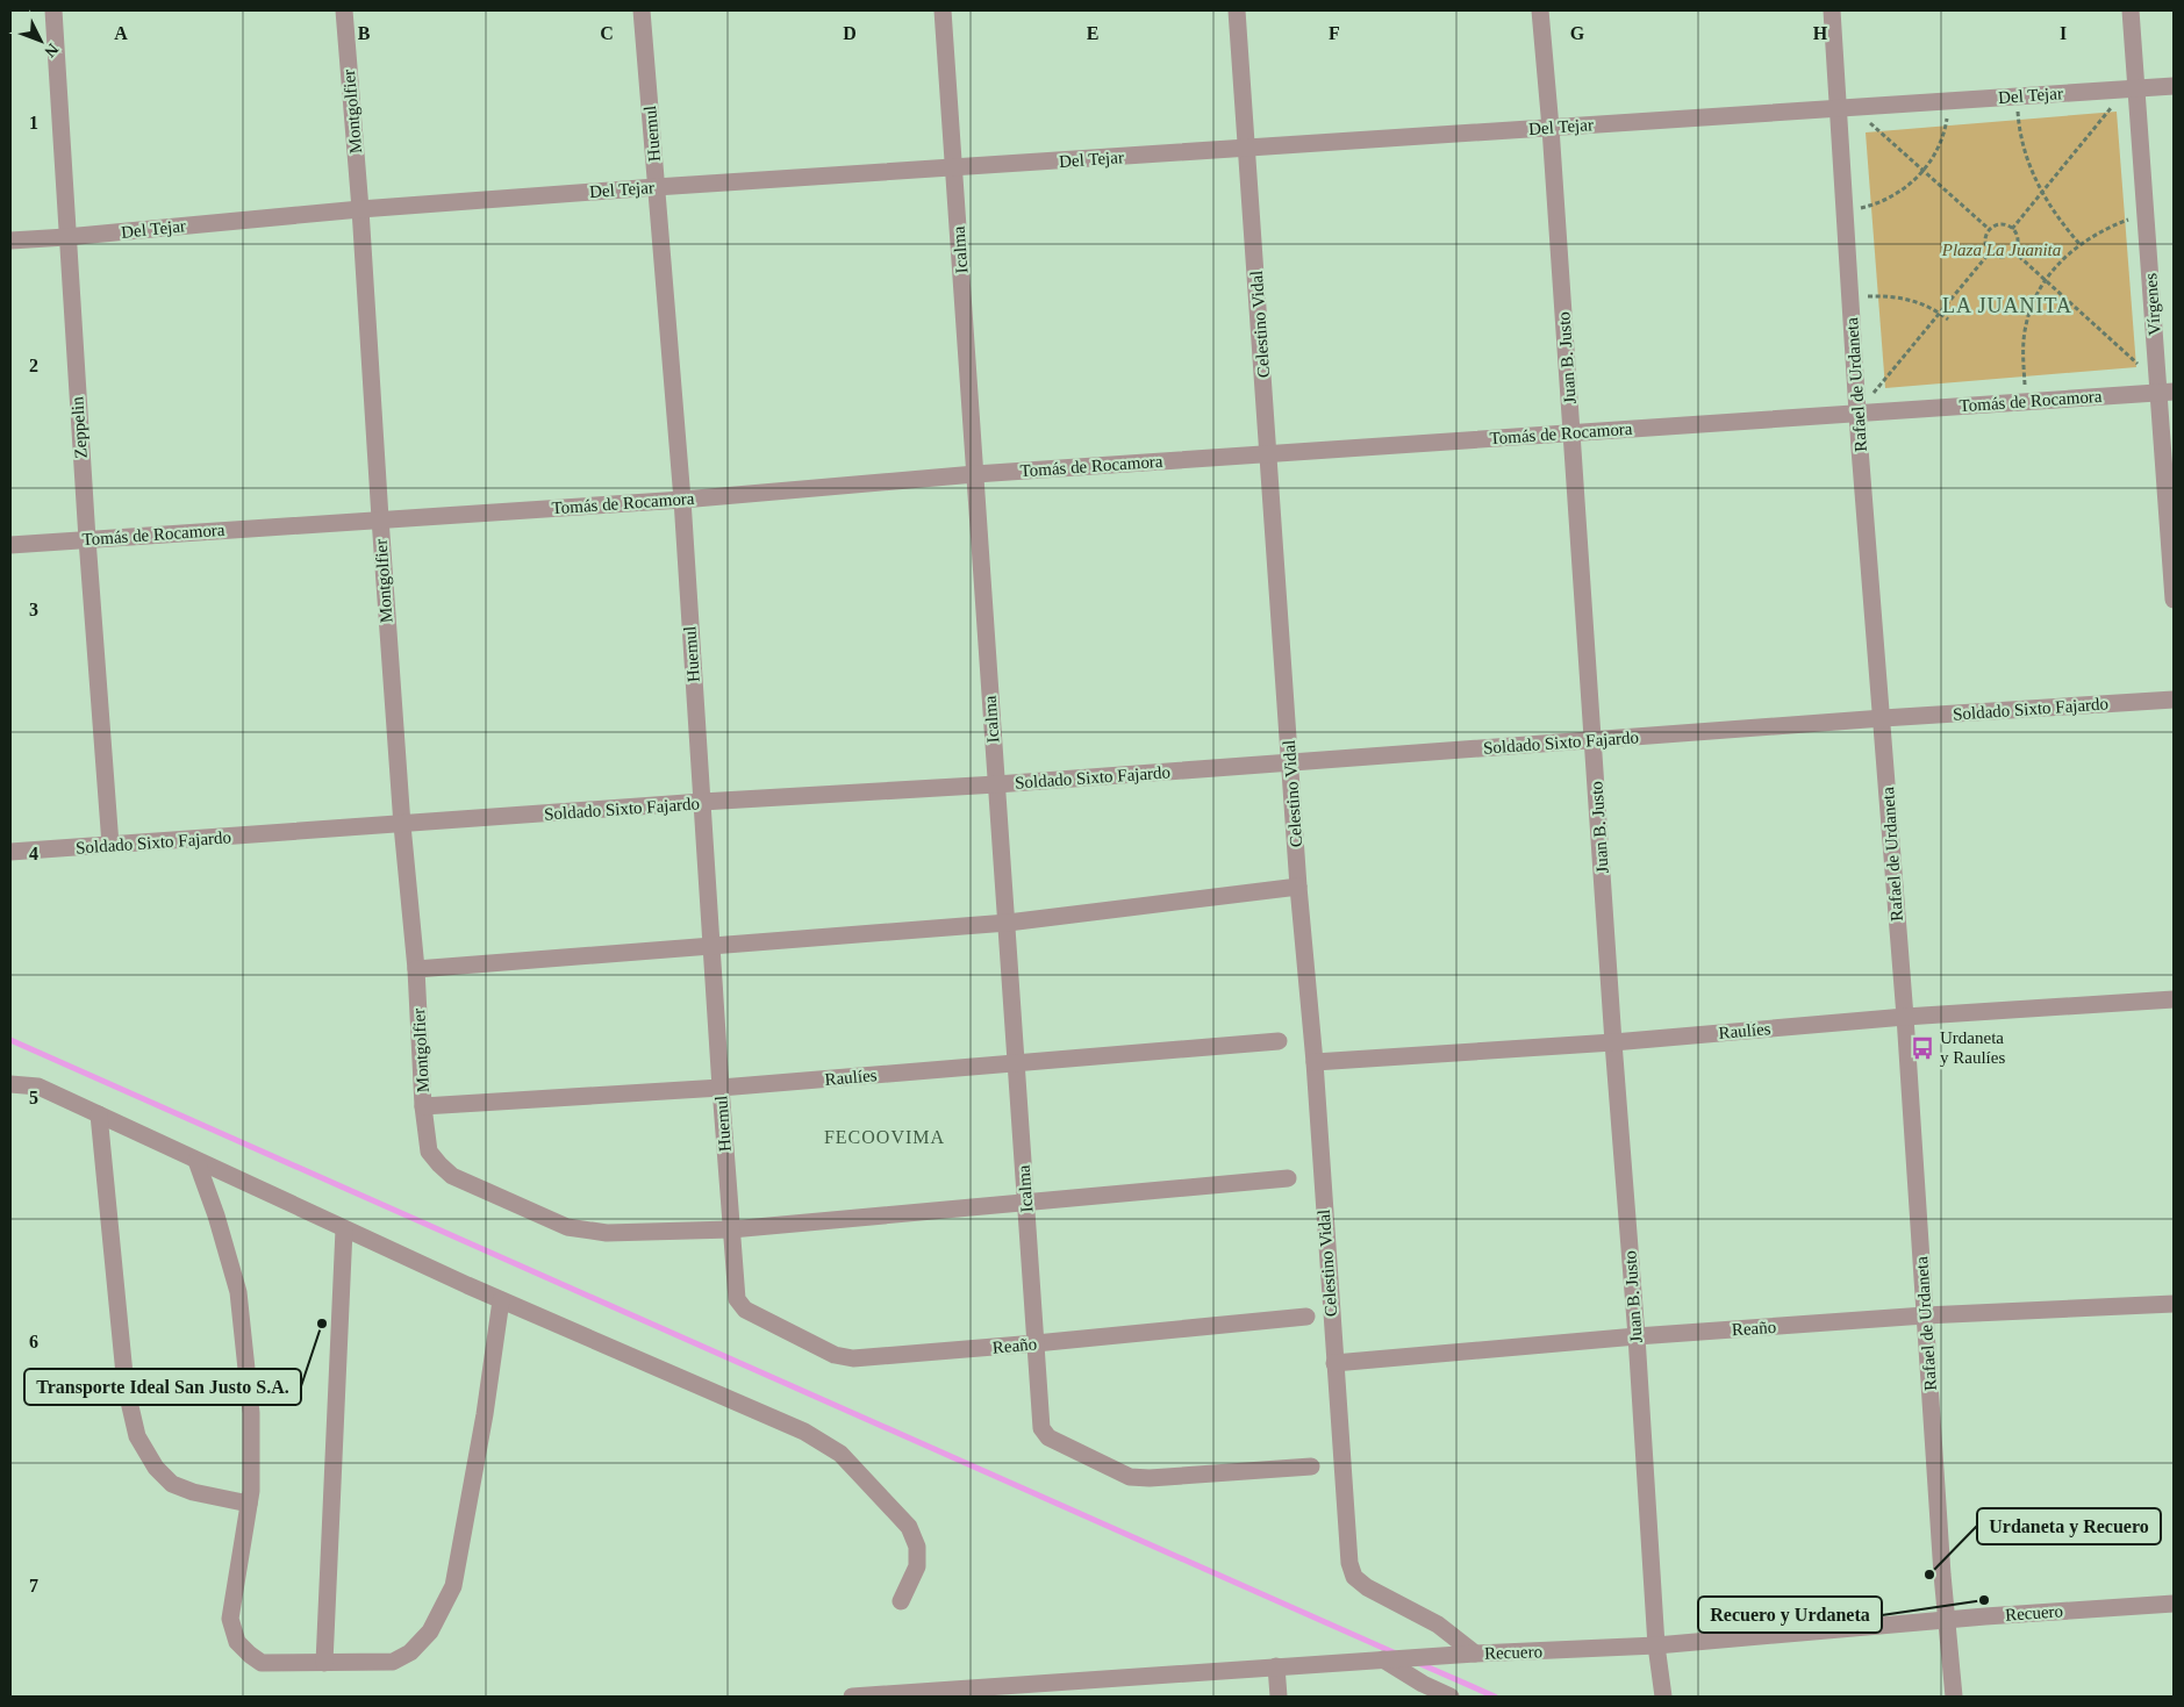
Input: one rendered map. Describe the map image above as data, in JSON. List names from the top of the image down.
{
  "streets": {
    "street": [
      "Del Tejar",
      "Montgolfier",
      "Huemul",
      "Icalma",
      "Vírgenes",
      "Celestino Vidal",
      "Juan B. Justo",
      "Rafael de Urdaneta",
      "Tomás de Rocamora",
      "Zeppelin",
      "Soldado Sixto Fajardo",
      "Raulíes",
      "Reaño",
      "Recuero"
    ]
  },
  "crossings": [
    ["Del Tejar", "Montgolfier"],
    ["Del Tejar", "Huemul"],
    ["Del Tejar", "Icalma"],
    ["Del Tejar", "Vírgenes"],
    ["Del Tejar", "Celestino Vidal"],
    ["Del Tejar", "Juan B. Justo"],
    ["Del Tejar", "Rafael de Urdaneta"],
    ["Del Tejar", "Zeppelin"],
    ["Montgolfier", "Huemul"],
    ["Montgolfier", "Tomás de Rocamora"],
    ["Montgolfier", "Soldado Sixto Fajardo"],
    ["Montgolfier", "Raulíes"],
    ["Huemul", "Tomás de Rocamora"],
    ["Huemul", "Soldado Sixto Fajardo"],
    ["Huemul", "Raulíes"],
    ["Huemul", "Reaño"],
    ["Icalma", "Tomás de Rocamora"],
    ["Icalma", "Soldado Sixto Fajardo"],
    ["Icalma", "Raulíes"],
    ["Icalma", "Reaño"],
    ["Vírgenes", "Tomás de Rocamora"],
    ["Celestino Vidal", "Tomás de Rocamora"],
    ["Celestino Vidal", "Soldado Sixto Fajardo"],
    ["Celestino Vidal", "Raulíes"],
    ["Celestino Vidal", "Reaño"],
    ["Celestino Vidal", "Recuero"],
    ["Juan B. Justo", "Tomás de Rocamora"],
    ["Juan B. Justo", "Soldado Sixto Fajardo"],
    ["Juan B. Justo", "Raulíes"],
    ["Juan B. Justo", "Reaño"],
    ["Juan B. Justo", "Recuero"],
    ["Rafael de Urdaneta", "Tomás de Rocamora"],
    ["Rafael de Urdaneta", "Soldado Sixto Fajardo"],
    ["Rafael de Urdaneta", "Raulíes"],
    ["Rafael de Urdaneta", "Reaño"],
    ["Rafael de Urdaneta", "Recuero"],
    ["Tomás de Rocamora", "Zeppelin"],
    ["Zeppelin", "Soldado Sixto Fajardo"]
  ],
  "districts": ["LA JUANITA", "FECOOVIMA"],
  "parks": ["Plaza La Juanita"],
  "places": {
    "bus stop": ["Urdaneta y Raulíes"],
    "other": ["Transporte Ideal San Justo S.A.", "Urdaneta y Recuero", "Recuero y Urdaneta"]
  },
  "north": "bottom right",
  "grid": {
    "columns": [
      "A",
      "B",
      "C",
      "D",
      "E",
      "F",
      "G",
      "H",
      "I"
    ],
    "rows": [
      "1",
      "2",
      "3",
      "4",
      "5",
      "6",
      "7"
    ]
  }
}
